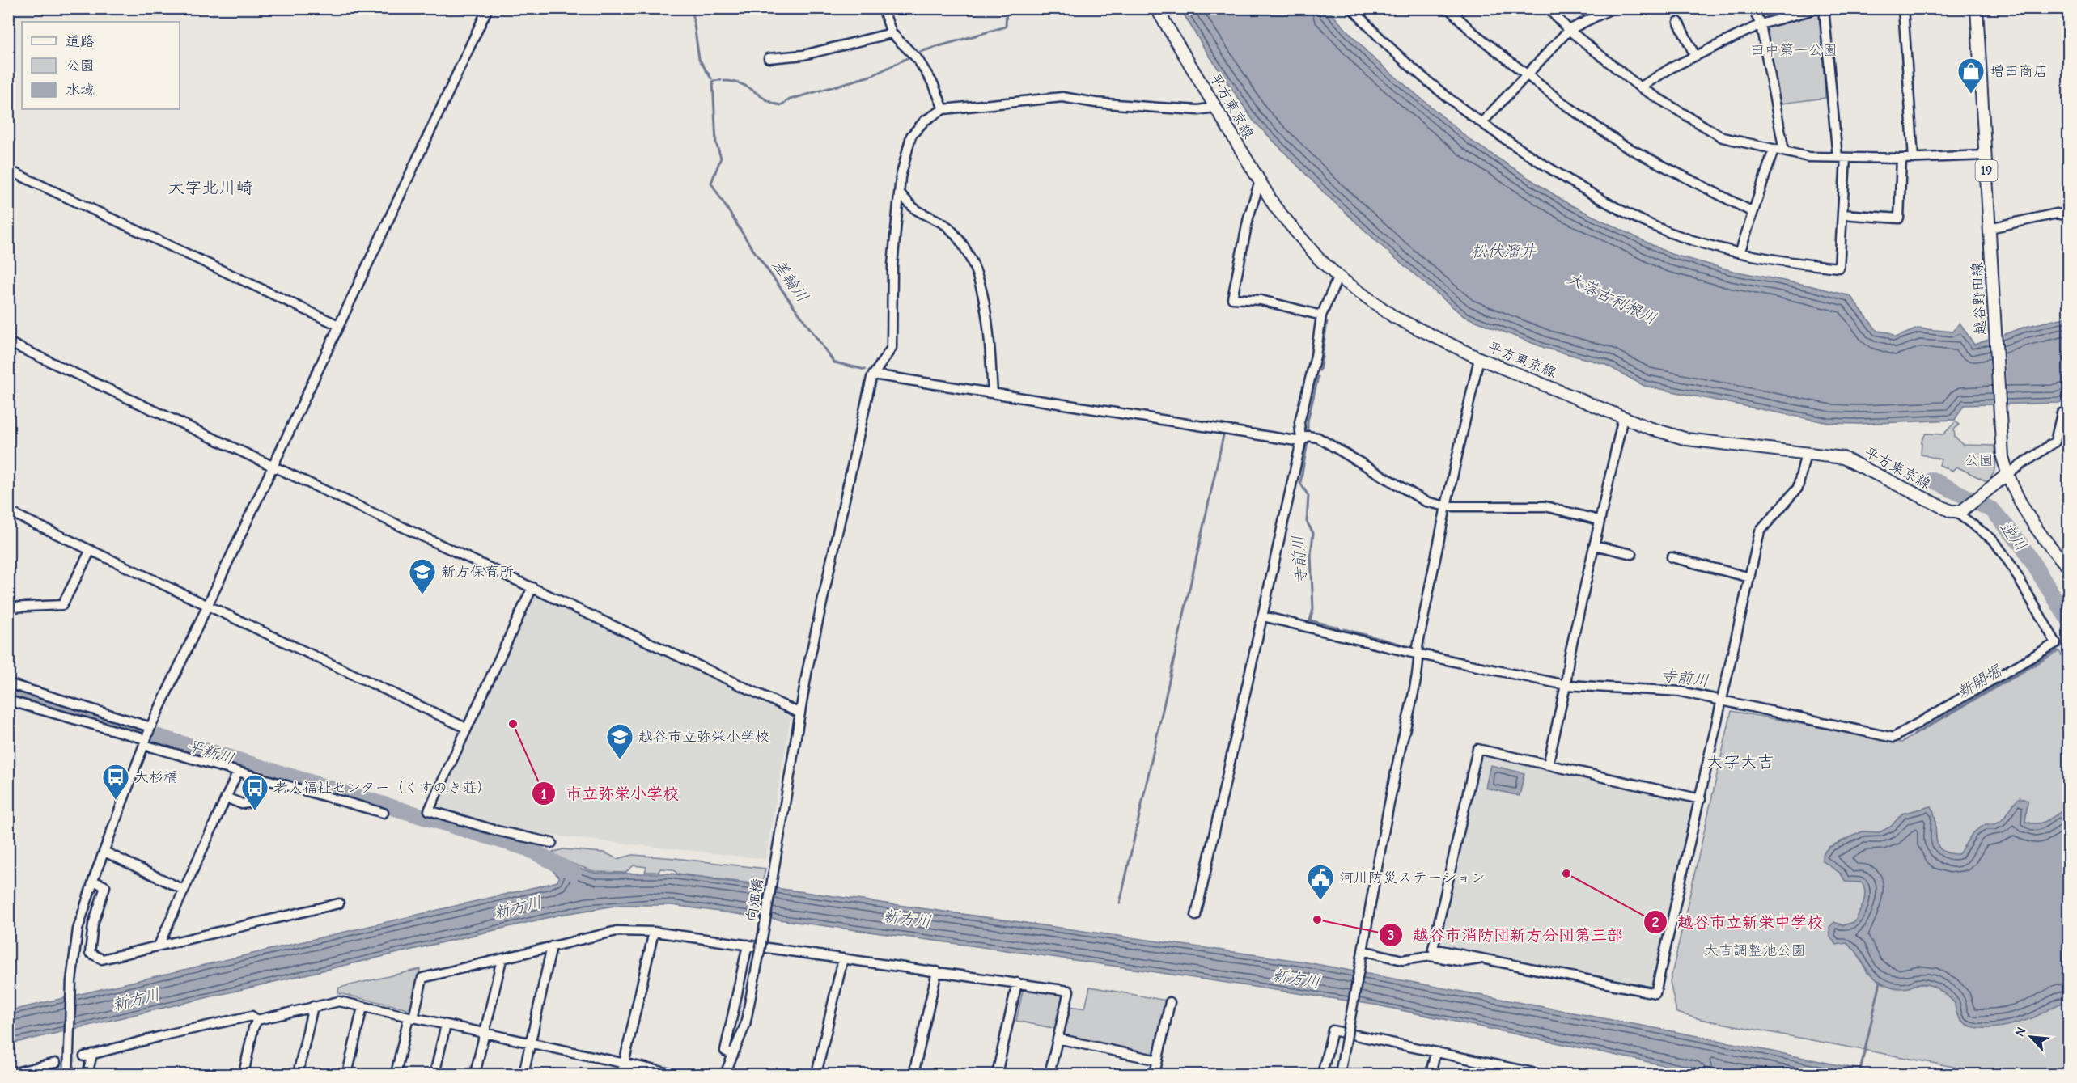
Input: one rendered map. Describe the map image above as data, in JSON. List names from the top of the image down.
{
  "streets": {
    "main road": ["平方東京線", "19", "越谷野田線"],
    "street": ["向畑橋"]
  },
  "districts": ["大字北川崎", "大字大吉"],
  "water": [
    "松伏溜井",
    "差輪川",
    "大落古利根川",
    "逆川",
    "寺前川",
    "新開堀",
    "平新川",
    "新方川"
  ],
  "parks": ["田中第一公園", "公園", "大吉調整池公園"],
  "places": {
    "shop": ["増田商店"],
    "school or university": ["新方保育所", "越谷市立弥栄小学校"],
    "other": ["市立弥栄小学校", "越谷市立新栄中学校", "越谷市消防団新方分団第三部"],
    "bus stop": ["大杉橋", "老人福祉センター（くすのき荘）"],
    "public building": ["河川防災ステーション"]
  },
  "legend": ["道路", "公園", "水域"],
  "north": "top left"
}
